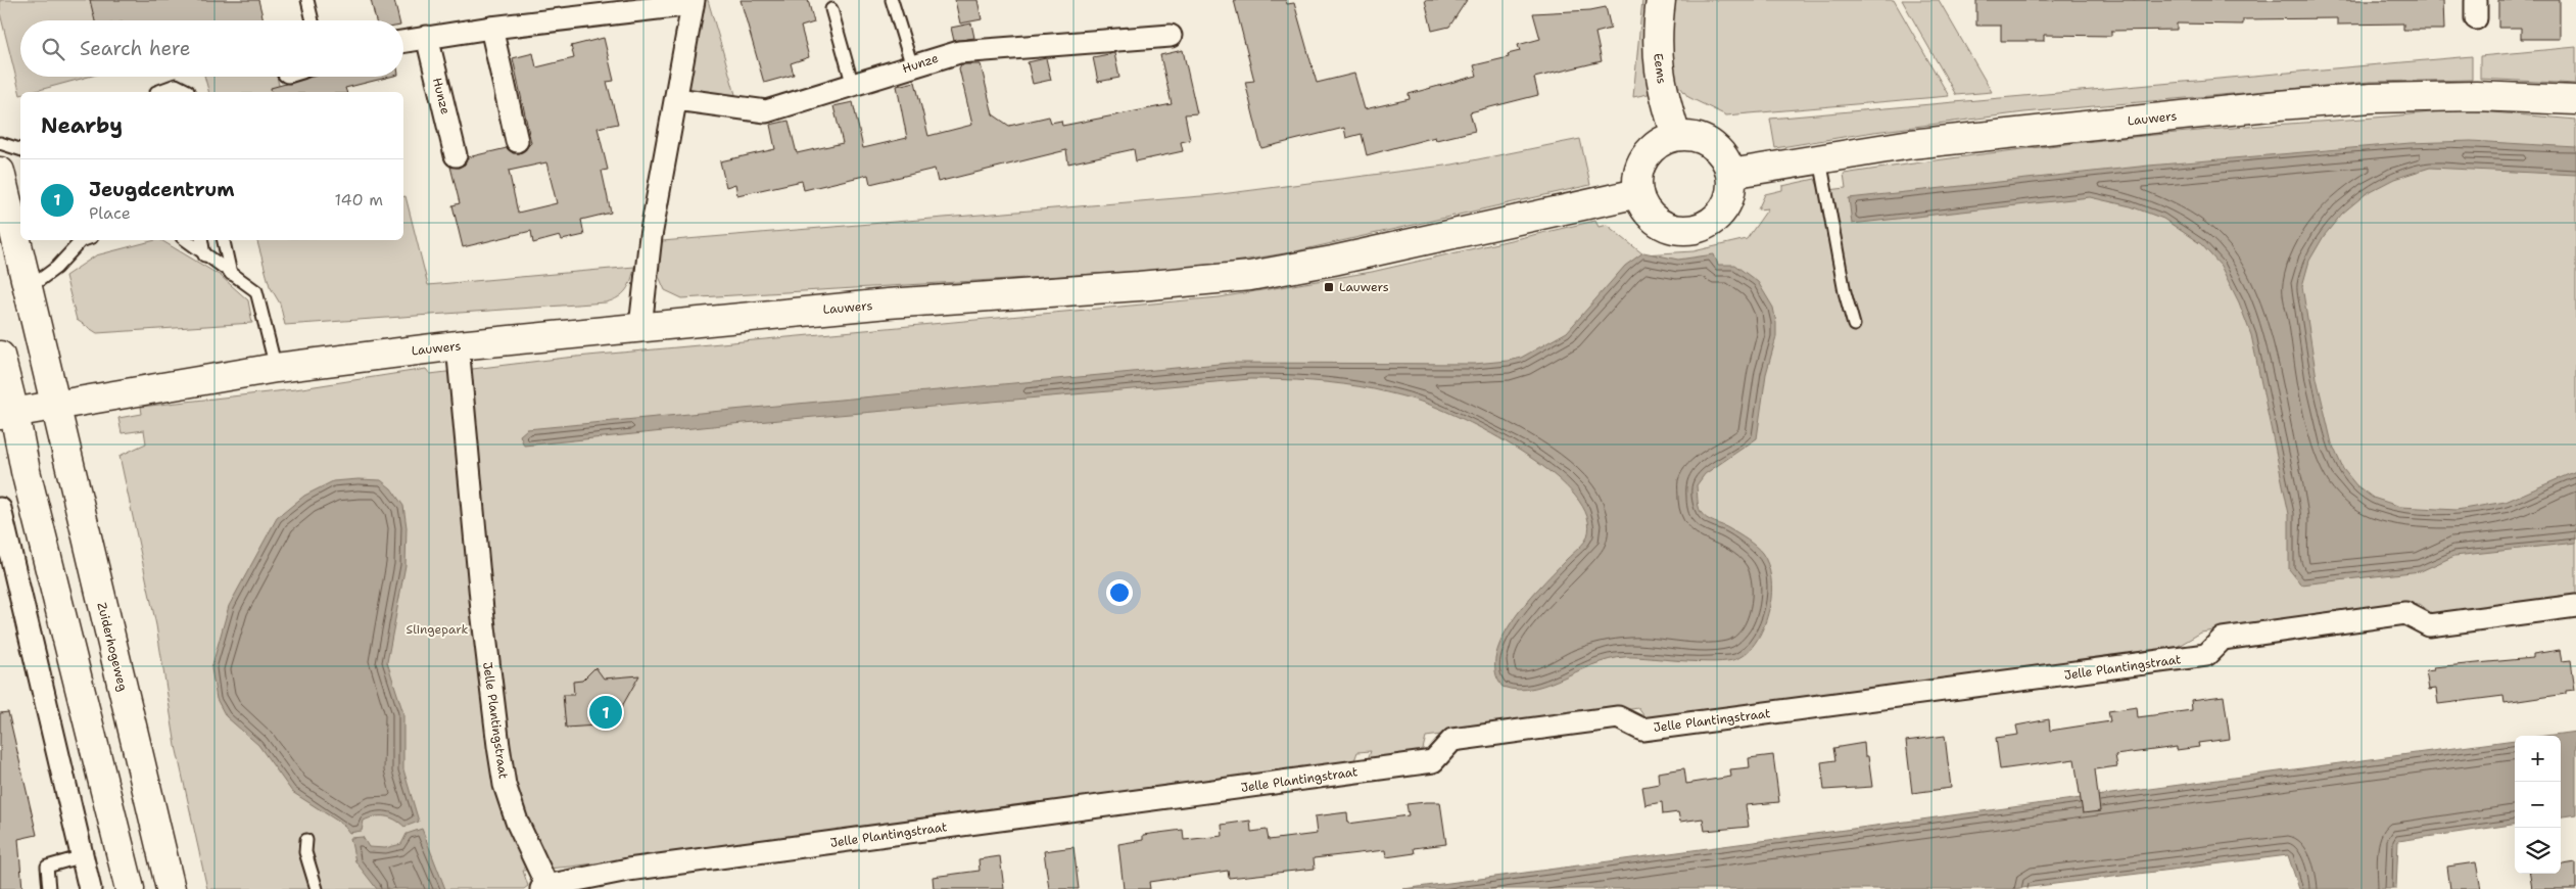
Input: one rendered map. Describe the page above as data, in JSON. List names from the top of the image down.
{
  "streets": {
    "street": [
      "Hunze",
      "Eems",
      "Lauwers",
      "Zuiderhogeweg",
      "Jelle Plantingstraat"
    ]
  },
  "crossings": [
    ["Eems", "Lauwers"],
    ["Lauwers", "Zuiderhogeweg"],
    ["Lauwers", "Jelle Plantingstraat"]
  ],
  "parks": ["Slingepark"],
  "places": {
    "transit": ["Lauwers"]
  },
  "page": {
    "search": "Search here",
    "heading": "Nearby",
    "list": [
      {
        "mark": "1",
        "name": "Jeugdcentrum",
        "note": "Place",
        "value": "140 m"
      }
    ],
    "pins": "1",
    "map_buttons": ["+", "−"]
  }
}
